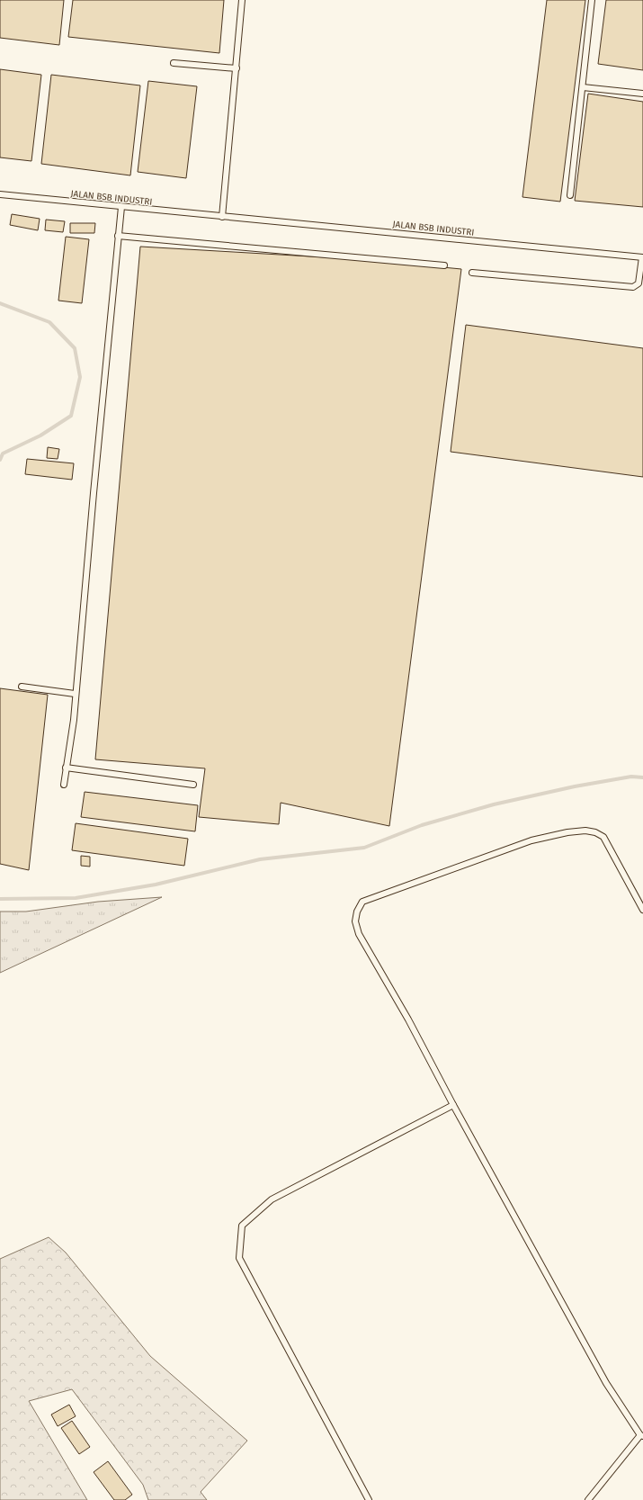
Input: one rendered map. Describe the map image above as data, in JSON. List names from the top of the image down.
{
  "streets": {
    "lane": ["JALAN BSB INDUSTRI"]
  }
}
